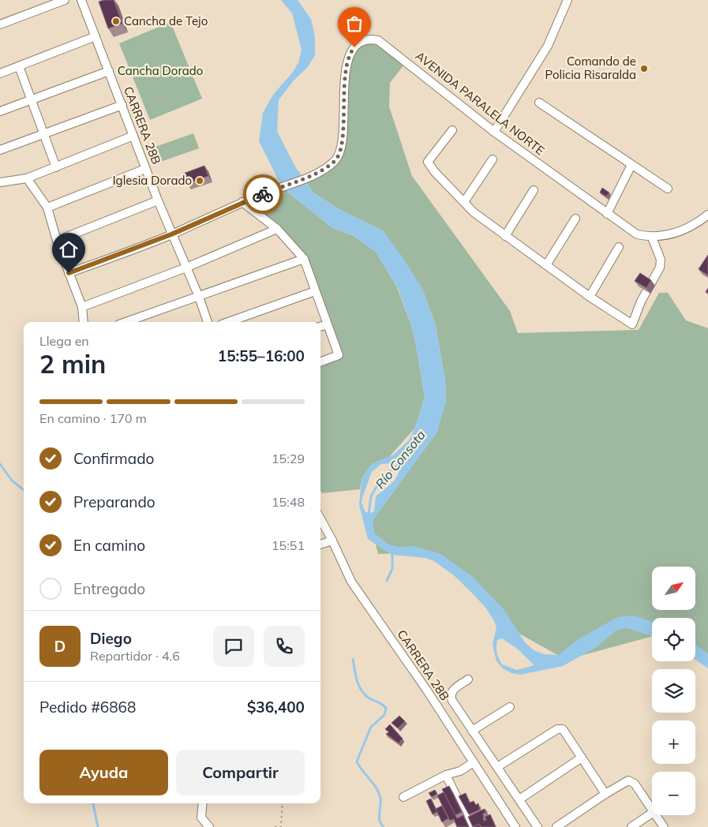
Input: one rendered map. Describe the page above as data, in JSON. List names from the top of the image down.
{
  "streets": {
    "street": ["AVENIDA PARALELA NORTE", "CARRERA 28B"]
  },
  "crossings": [
    ["AVENIDA PARALELA NORTE", "CARRERA 28B"]
  ],
  "water": ["Río Consota"],
  "parks": ["Cancha Dorado"],
  "places": ["Cancha de Tejo", "Comando de Policia Risaralda", "Iglesia Dorado"],
  "north": "top right",
  "page": {
    "heading": ["2 min", "Llega en", "15:55–16:00"],
    "panel": [
      "Diego",
      "Repartidor · 4.6",
      "Pedido #6868",
      "$36,400"
    ],
    "bar": "En camino · 170 m",
    "list": [
      ["Confirmado", "15:29"],
      ["Preparando", "15:48"],
      ["En camino", "15:51"],
      "Entregado"
    ],
    "map_buttons": ["+", "−"],
    "round": "D",
    "buttons": ["Ayuda", "Compartir"]
  }
}
